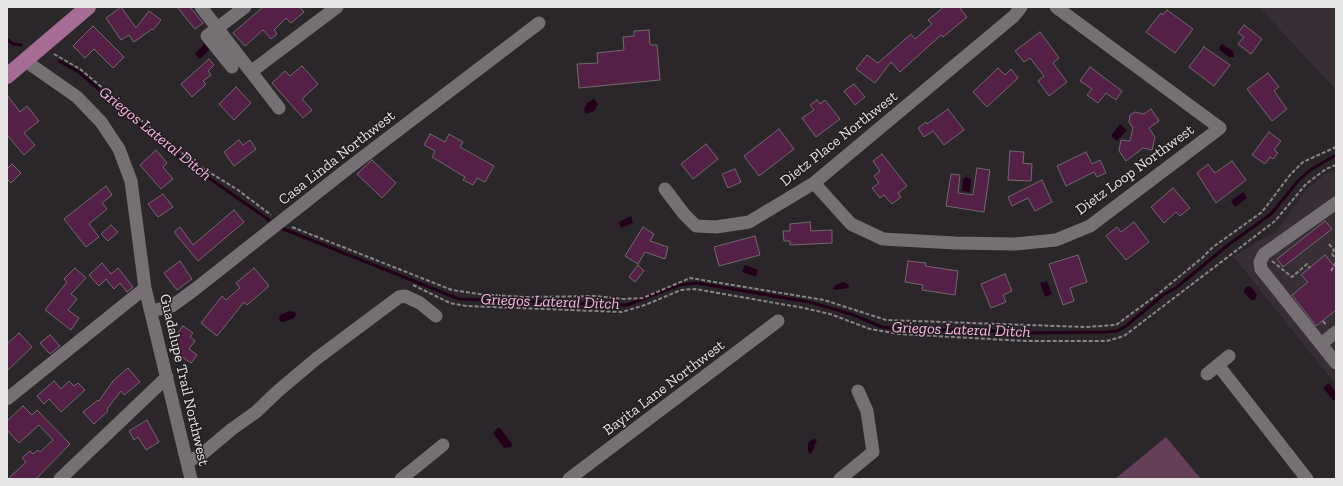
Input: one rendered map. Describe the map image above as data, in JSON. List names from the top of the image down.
{
  "streets": {
    "street": [
      "Dietz Place Northwest",
      "Casa Linda Northwest",
      "Dietz Loop Northwest",
      "Guadalupe Trail Northwest",
      "Bayita Lane Northwest"
    ]
  },
  "crossings": [
    ["Dietz Place Northwest", "Dietz Loop Northwest"],
    ["Casa Linda Northwest", "Guadalupe Trail Northwest"]
  ],
  "water": ["Griegos Lateral Ditch"]
}
